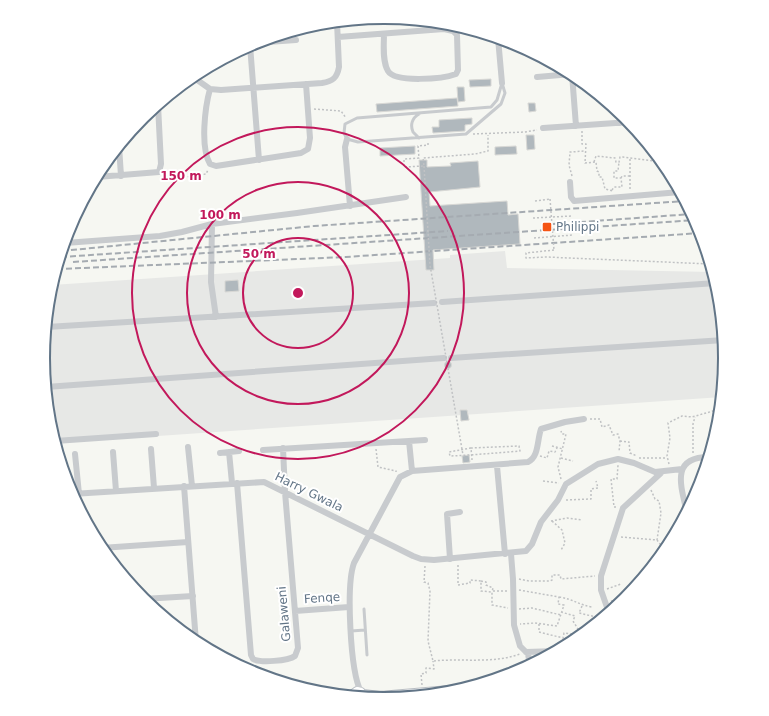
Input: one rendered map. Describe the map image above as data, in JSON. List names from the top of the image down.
{
  "streets": {
    "street": ["Harry Gwala", "Fenqe", "Galaweni"]
  },
  "crossings": [
    ["Harry Gwala", "Galaweni"],
    ["Fenqe", "Galaweni"]
  ],
  "places": {
    "transit": ["Philippi"]
  },
  "rings": ["150 m", "100 m", "50 m"]
}
